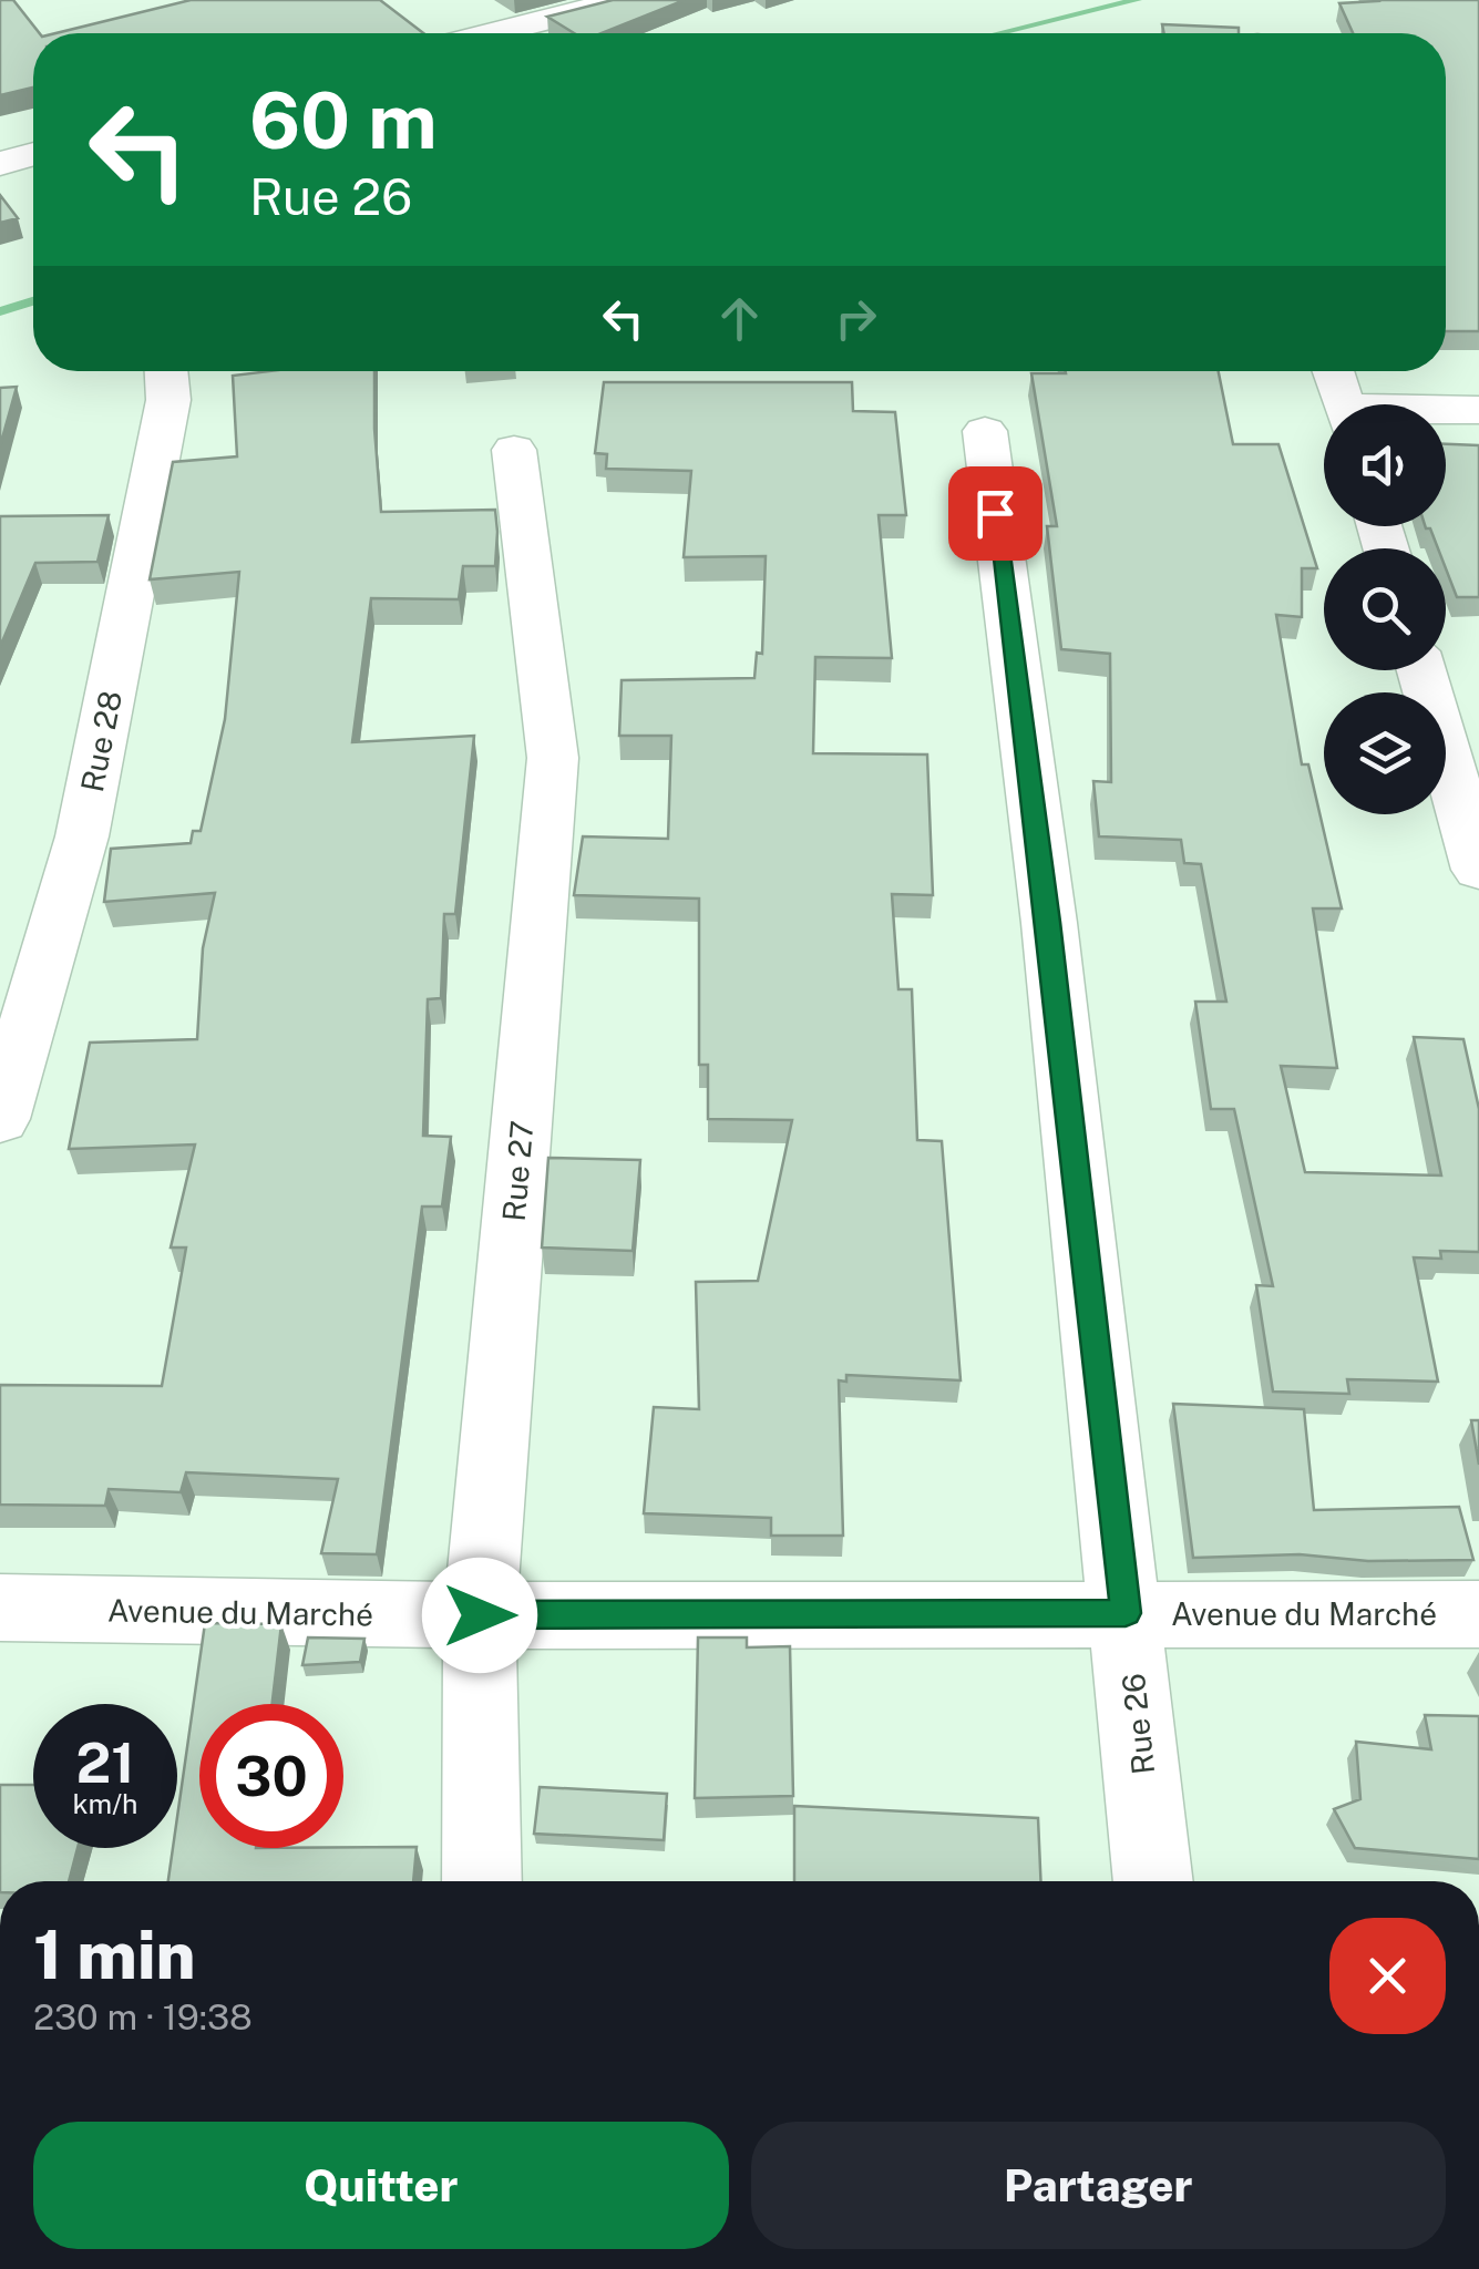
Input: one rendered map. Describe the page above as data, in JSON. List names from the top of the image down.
{
  "streets": {
    "street": [
      "Rue 28",
      "Rue 27",
      "Avenue du Marché",
      "Rue 26"
    ]
  },
  "crossings": [
    ["Rue 27", "Avenue du Marché"],
    ["Avenue du Marché", "Rue 26"]
  ],
  "page": {
    "turn": ["60 m", "Rue 26"],
    "speed": "21 km/h",
    "limit": "30",
    "heading": ["1 min", "230 m · 19:38"],
    "buttons": ["Quitter", "Partager"]
  }
}
